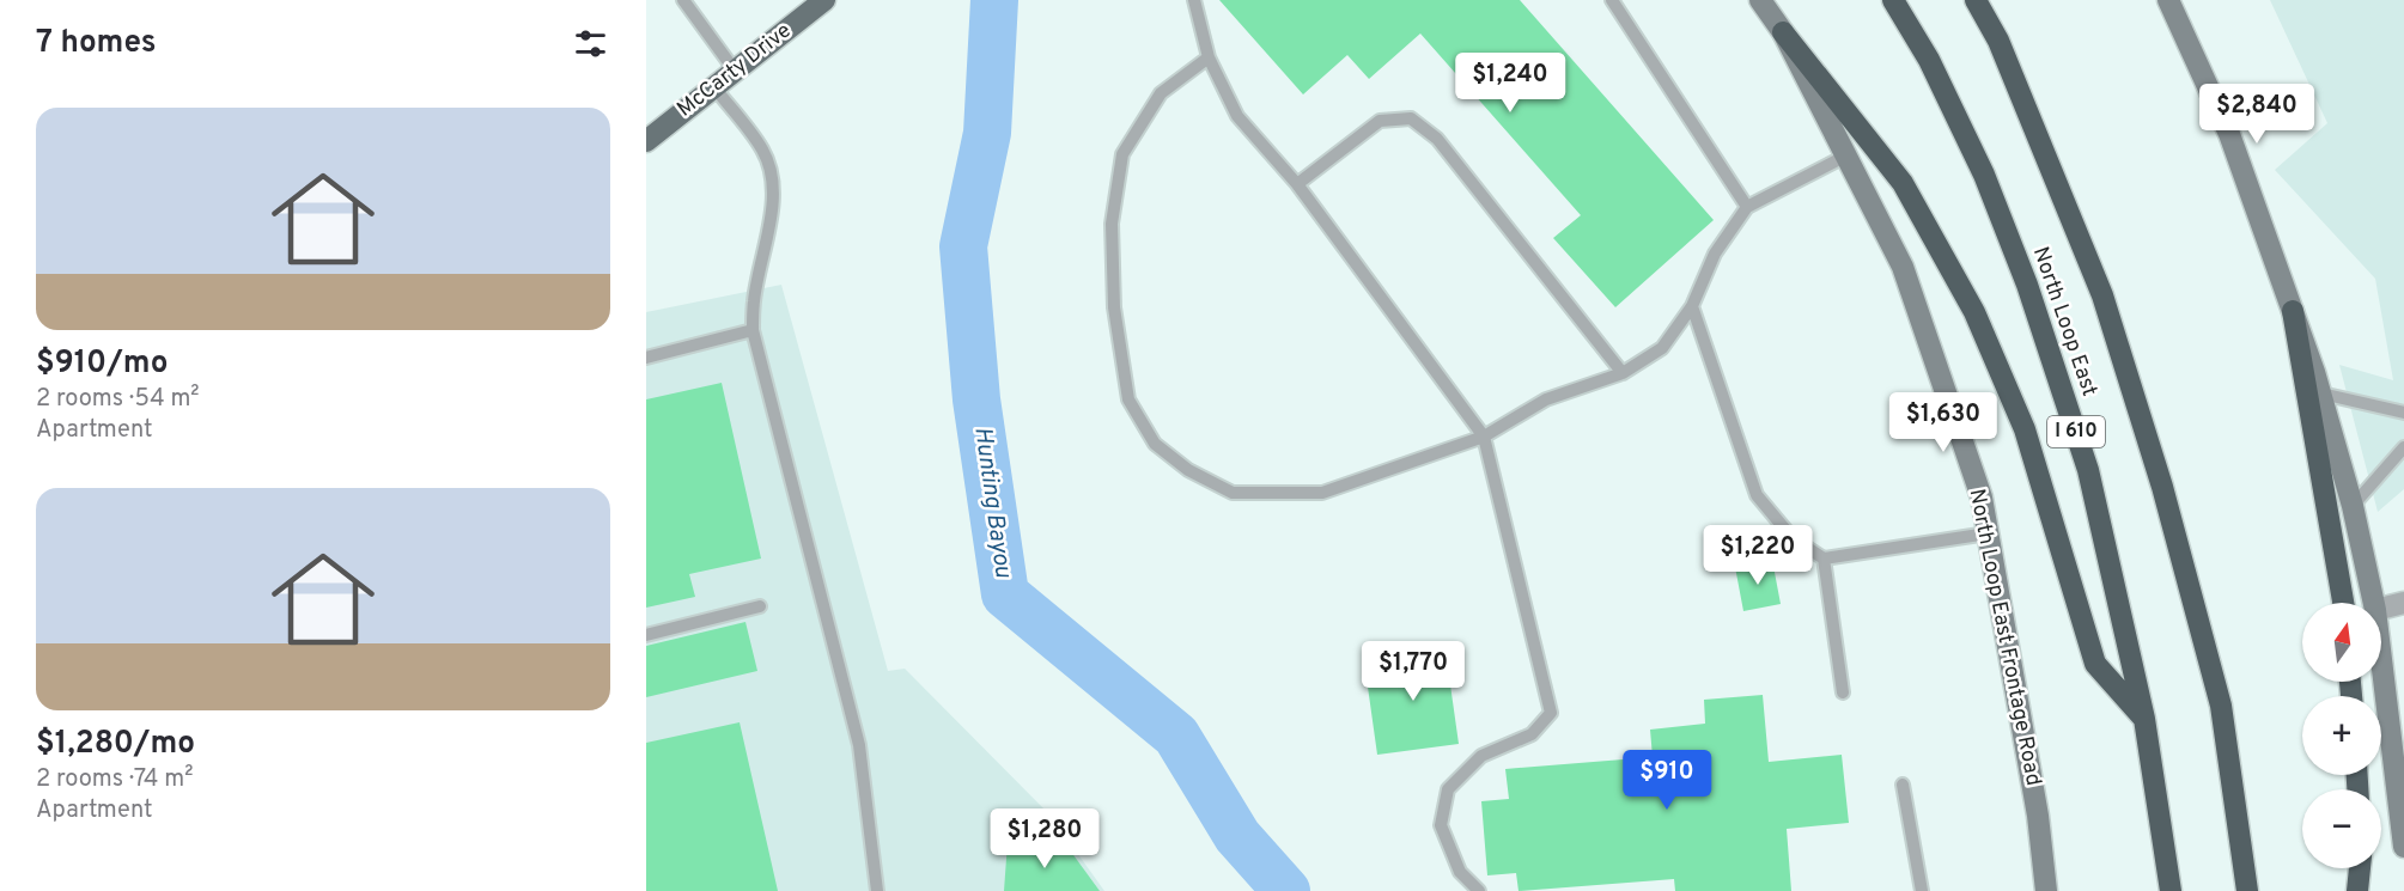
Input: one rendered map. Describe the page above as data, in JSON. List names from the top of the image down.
{
  "streets": {
    "highway": ["North Loop East", "I 610"],
    "main road": ["McCarty Drive", "North Loop East Frontage Road"]
  },
  "water": ["Hunting Bayou"],
  "north": "top",
  "page": {
    "heading": "7 homes",
    "price": [
      "$1,240",
      "$2,840",
      "$1,630",
      "$1,220",
      "$1,770",
      "$910",
      "$1,280"
    ],
    "list": [
      {
        "name": "$910/mo",
        "note": "2 rooms · 54 m² · Apartment"
      },
      {
        "name": "$1,280/mo",
        "note": "2 rooms · 74 m² · Apartment"
      }
    ],
    "map_buttons": ["+", "−"]
  }
}
